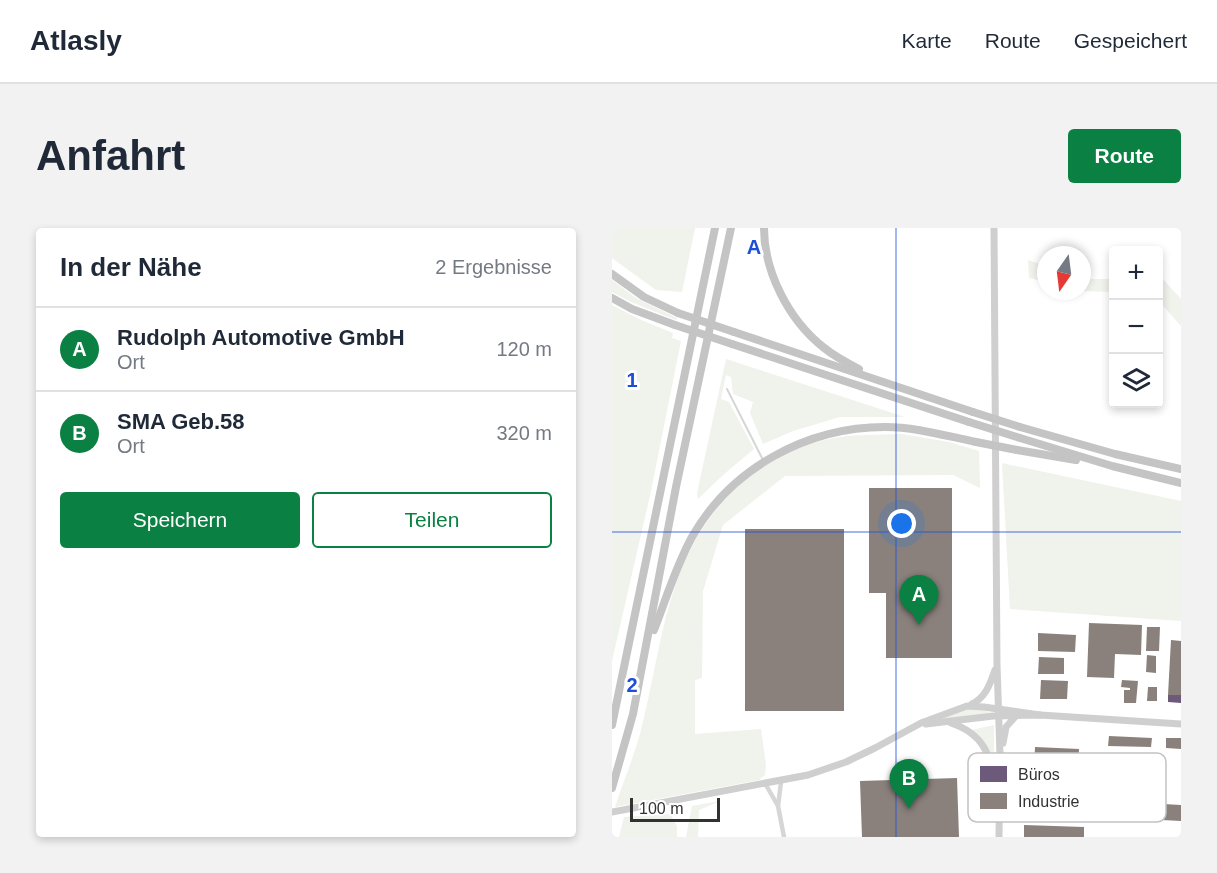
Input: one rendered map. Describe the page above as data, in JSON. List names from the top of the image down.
{
  "legend": ["Büros", "Industrie"],
  "scale_bar": "100 m",
  "north": "bottom",
  "page": {
    "header": "Atlasly",
    "nav": ["Karte", "Route", "Gespeichert"],
    "buttons": [
      "Route",
      ["Speichern", "Teilen"]
    ],
    "title": "Anfahrt",
    "heading": ["In der Nähe", "2 Ergebnisse"],
    "map_buttons": ["+", "−"],
    "list": [
      {
        "mark": "A",
        "name": "Rudolph Automotive GmbH",
        "note": "Ort",
        "value": "120 m"
      },
      {
        "mark": "B",
        "name": "SMA Geb.58",
        "note": "Ort",
        "value": "320 m"
      }
    ],
    "pins": ["A", "B"],
    "scale": "100 m"
  },
  "grid": {
    "columns": ["A"],
    "rows": ["1", "2"]
  }
}
